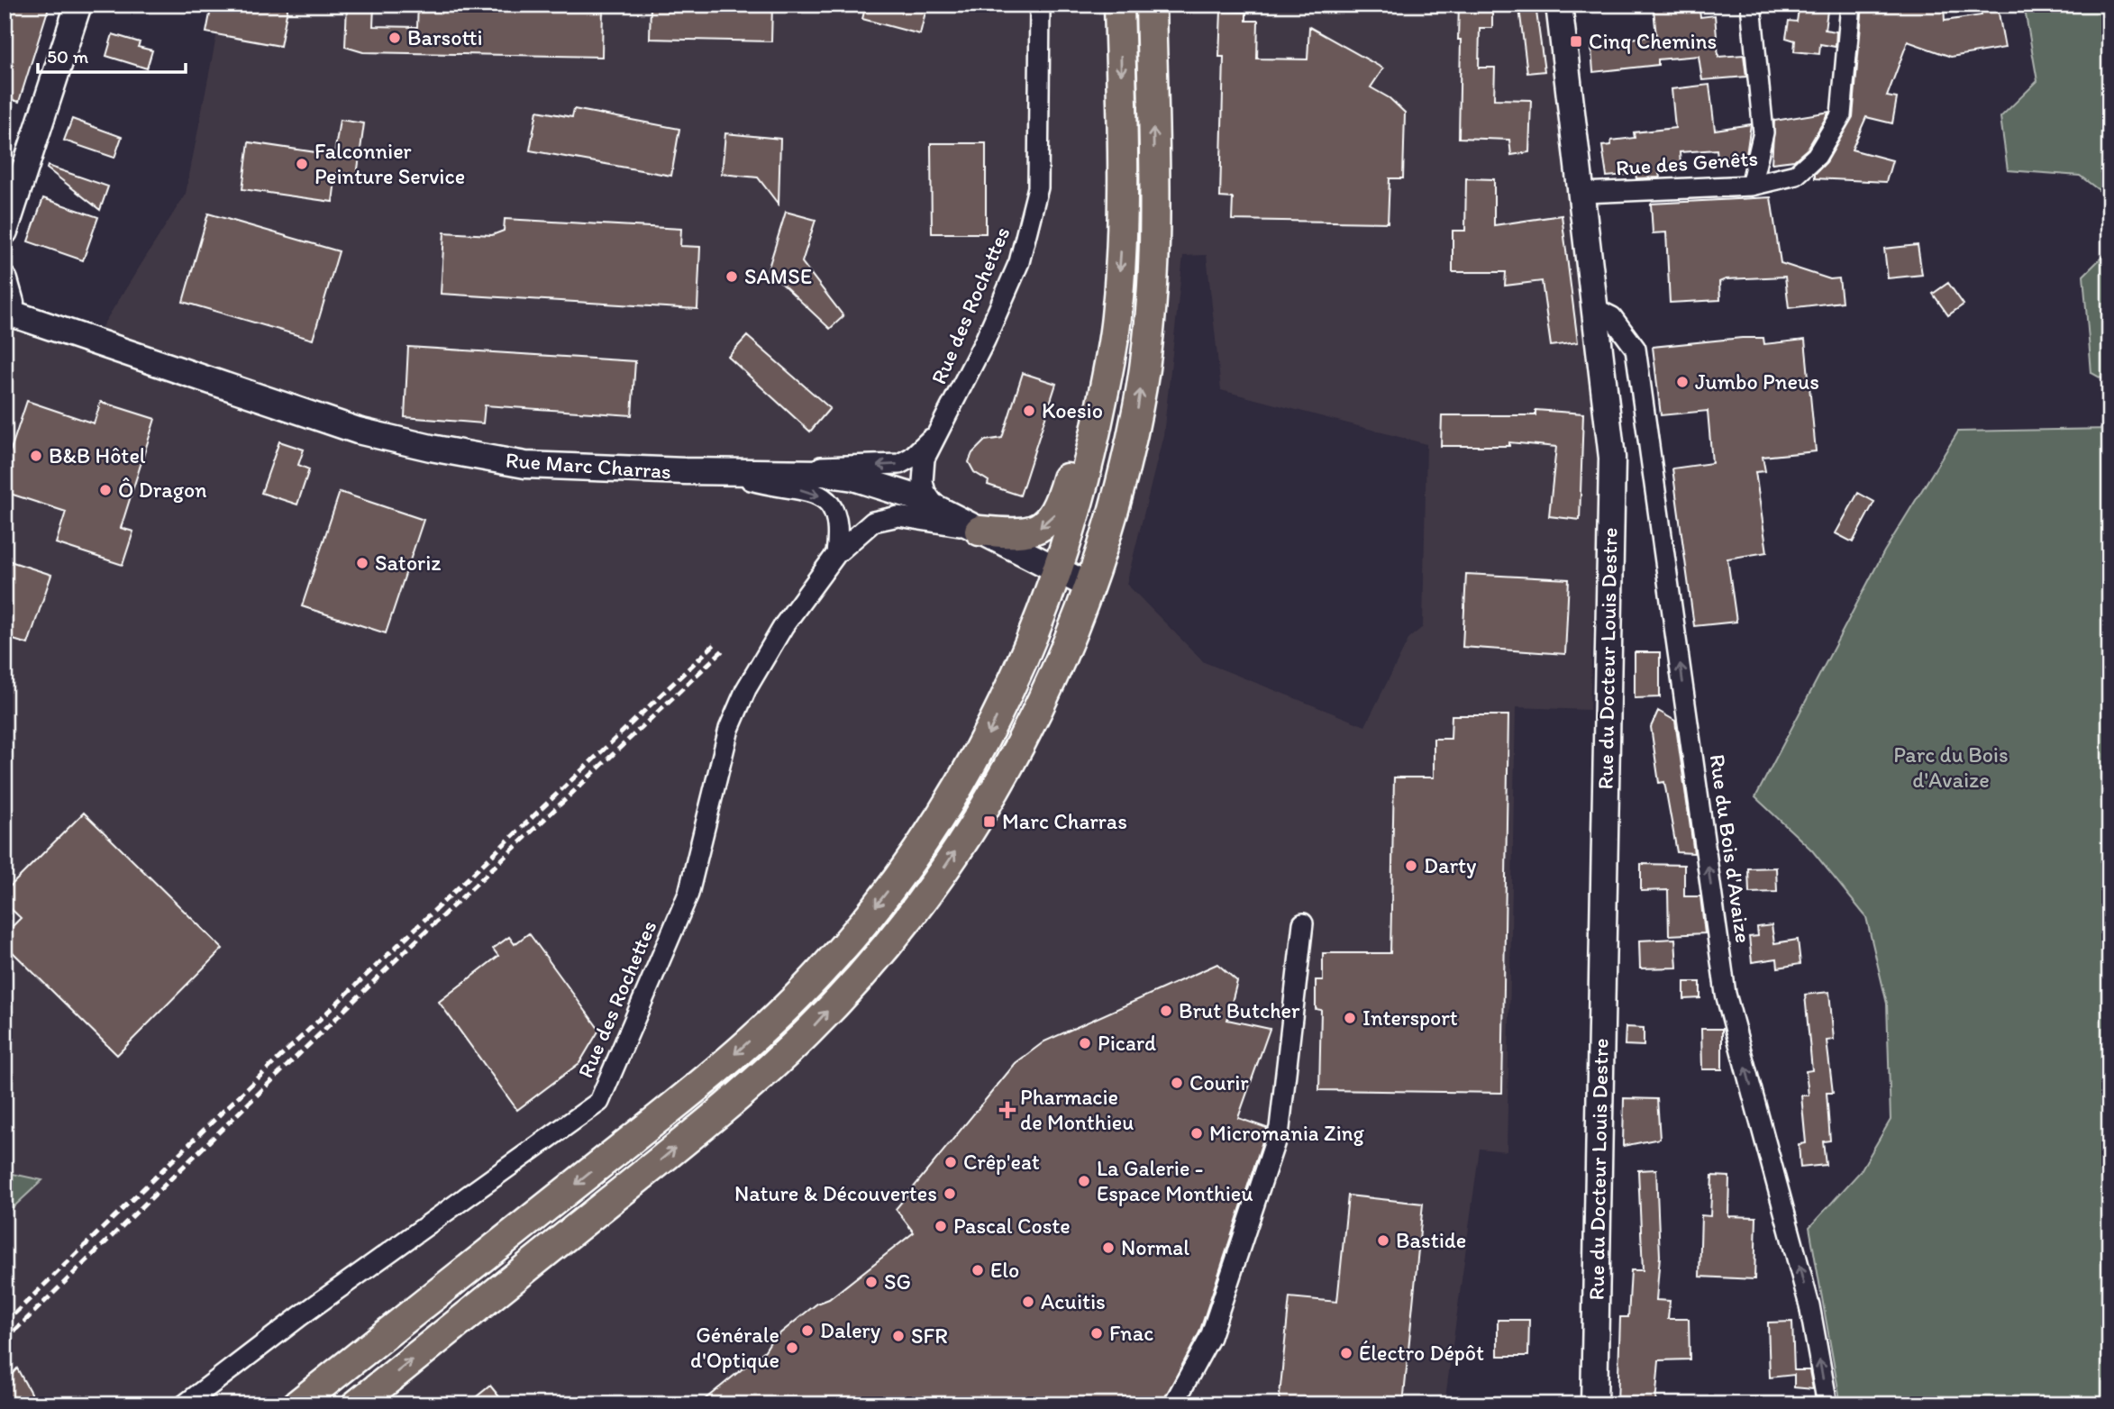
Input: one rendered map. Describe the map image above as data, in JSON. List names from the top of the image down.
{
  "streets": {
    "main road": ["Rue Marc Charras", "Rue du Docteur Louis Destre"],
    "street": ["Rue des Genêts", "Rue des Rochettes", "Rue du Bois d'Avaize"]
  },
  "crossings": [
    ["Rue des Genêts", "Rue du Docteur Louis Destre"],
    ["Rue des Rochettes", "Rue Marc Charras"],
    ["Rue du Docteur Louis Destre", "Rue du Bois d'Avaize"]
  ],
  "one_way": ["Rue du Bois d'Avaize"],
  "parks": ["Parc du Bois d'Avaize"],
  "places": {
    "other": [
      "Barsotti",
      "Falconnier Peinture Service",
      "SAMSE",
      "Jumbo Pneus",
      "Koesio",
      "B&B Hôtel",
      "Ô Dragon",
      "Satoriz",
      "Darty",
      "Brut Butcher",
      "Intersport",
      "Picard",
      "Courir",
      "Micromania Zing",
      "Crêp'eat",
      "La Galerie - Espace Monthieu",
      "Nature & Découvertes",
      "Pascal Coste",
      "Bastide",
      "Normal",
      "Elo",
      "SG",
      "Acuitis",
      "Dalery",
      "Fnac",
      "SFR",
      "Générale d'Optique",
      "Électro Dépôt"
    ],
    "transit": ["Cinq Chemins", "Marc Charras"],
    "health": ["Pharmacie de Monthieu"]
  },
  "scale_bar": "50 m"
}
